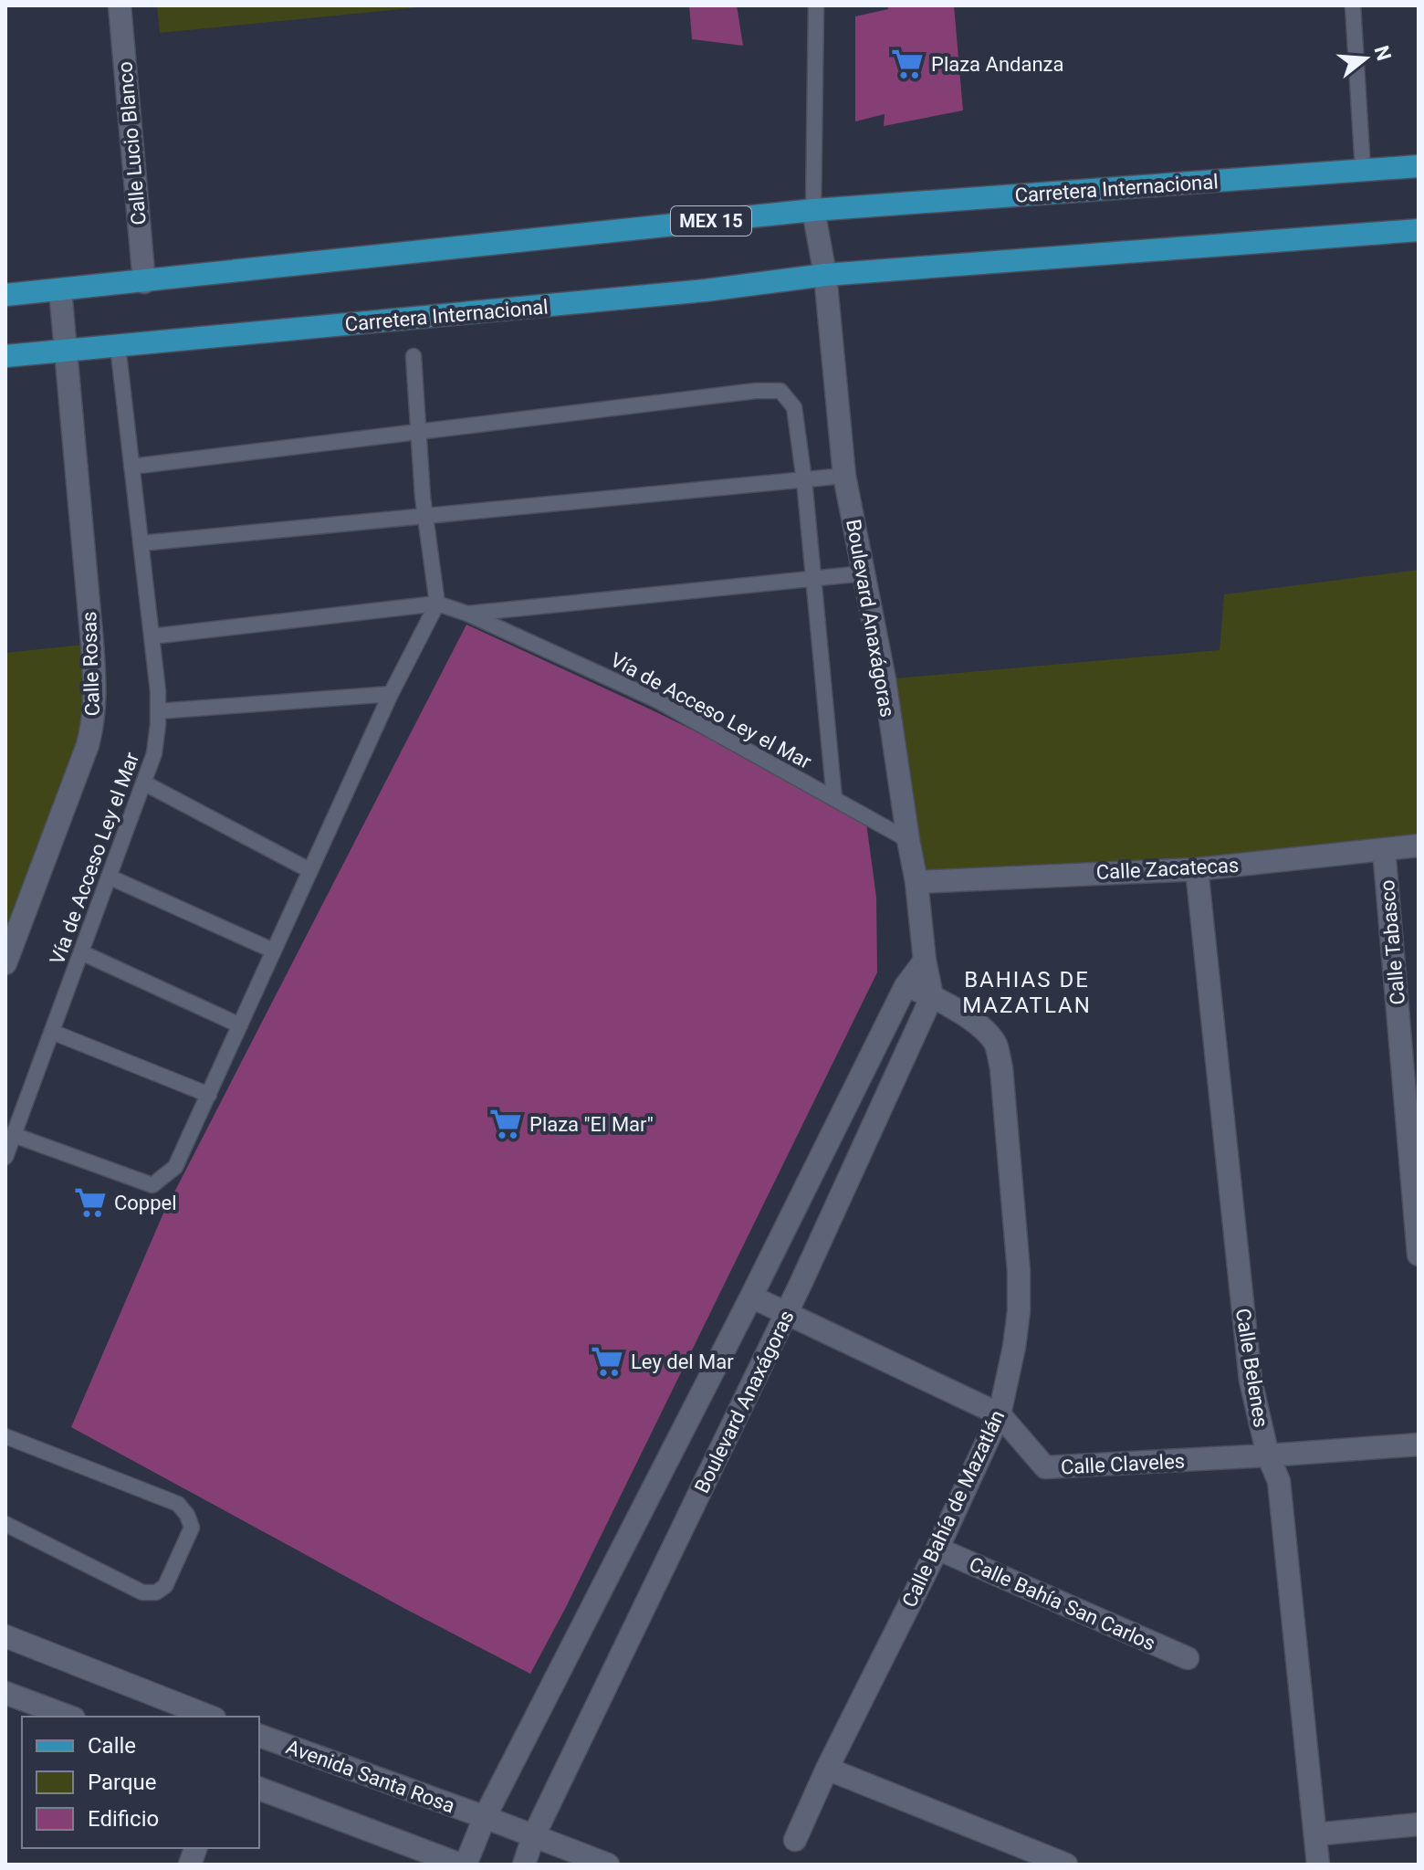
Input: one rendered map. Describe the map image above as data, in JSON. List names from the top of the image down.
{
  "streets": {
    "main road": ["Carretera Internacional", "MEX 15"],
    "street": [
      "Calle Lucio Blanco",
      "Boulevard Anaxágoras",
      "Calle Rosas",
      "Calle Zacatecas",
      "Calle Tabasco",
      "Calle Belenes",
      "Calle Claveles",
      "Calle Bahía de Mazatlán",
      "Calle Bahía San Carlos",
      "Avenida Santa Rosa"
    ],
    "lane": ["Vía de Acceso Ley el Mar"]
  },
  "crossings": [
    ["Calle Lucio Blanco", "Carretera Internacional"],
    ["Carretera Internacional", "Boulevard Anaxágoras"],
    ["Carretera Internacional", "Calle Rosas"],
    ["Carretera Internacional", "Vía de Acceso Ley el Mar"],
    ["Boulevard Anaxágoras", "Vía de Acceso Ley el Mar"],
    ["Boulevard Anaxágoras", "Calle Zacatecas"],
    ["Boulevard Anaxágoras", "Calle Claveles"],
    ["Boulevard Anaxágoras", "Calle Bahía de Mazatlán"],
    ["Boulevard Anaxágoras", "Avenida Santa Rosa"],
    ["Calle Zacatecas", "Calle Tabasco"],
    ["Calle Zacatecas", "Calle Belenes"],
    ["Calle Belenes", "Calle Claveles"],
    ["Calle Claveles", "Calle Bahía de Mazatlán"],
    ["Calle Bahía de Mazatlán", "Calle Bahía San Carlos"]
  ],
  "districts": ["BAHIAS DE MAZATLAN"],
  "places": {
    "supermarket": [
      "Plaza Andanza",
      "Plaza \"El Mar\"",
      "Coppel",
      "Ley del Mar"
    ]
  },
  "legend": ["Calle", "Parque", "Edificio"],
  "north": "right"
}
